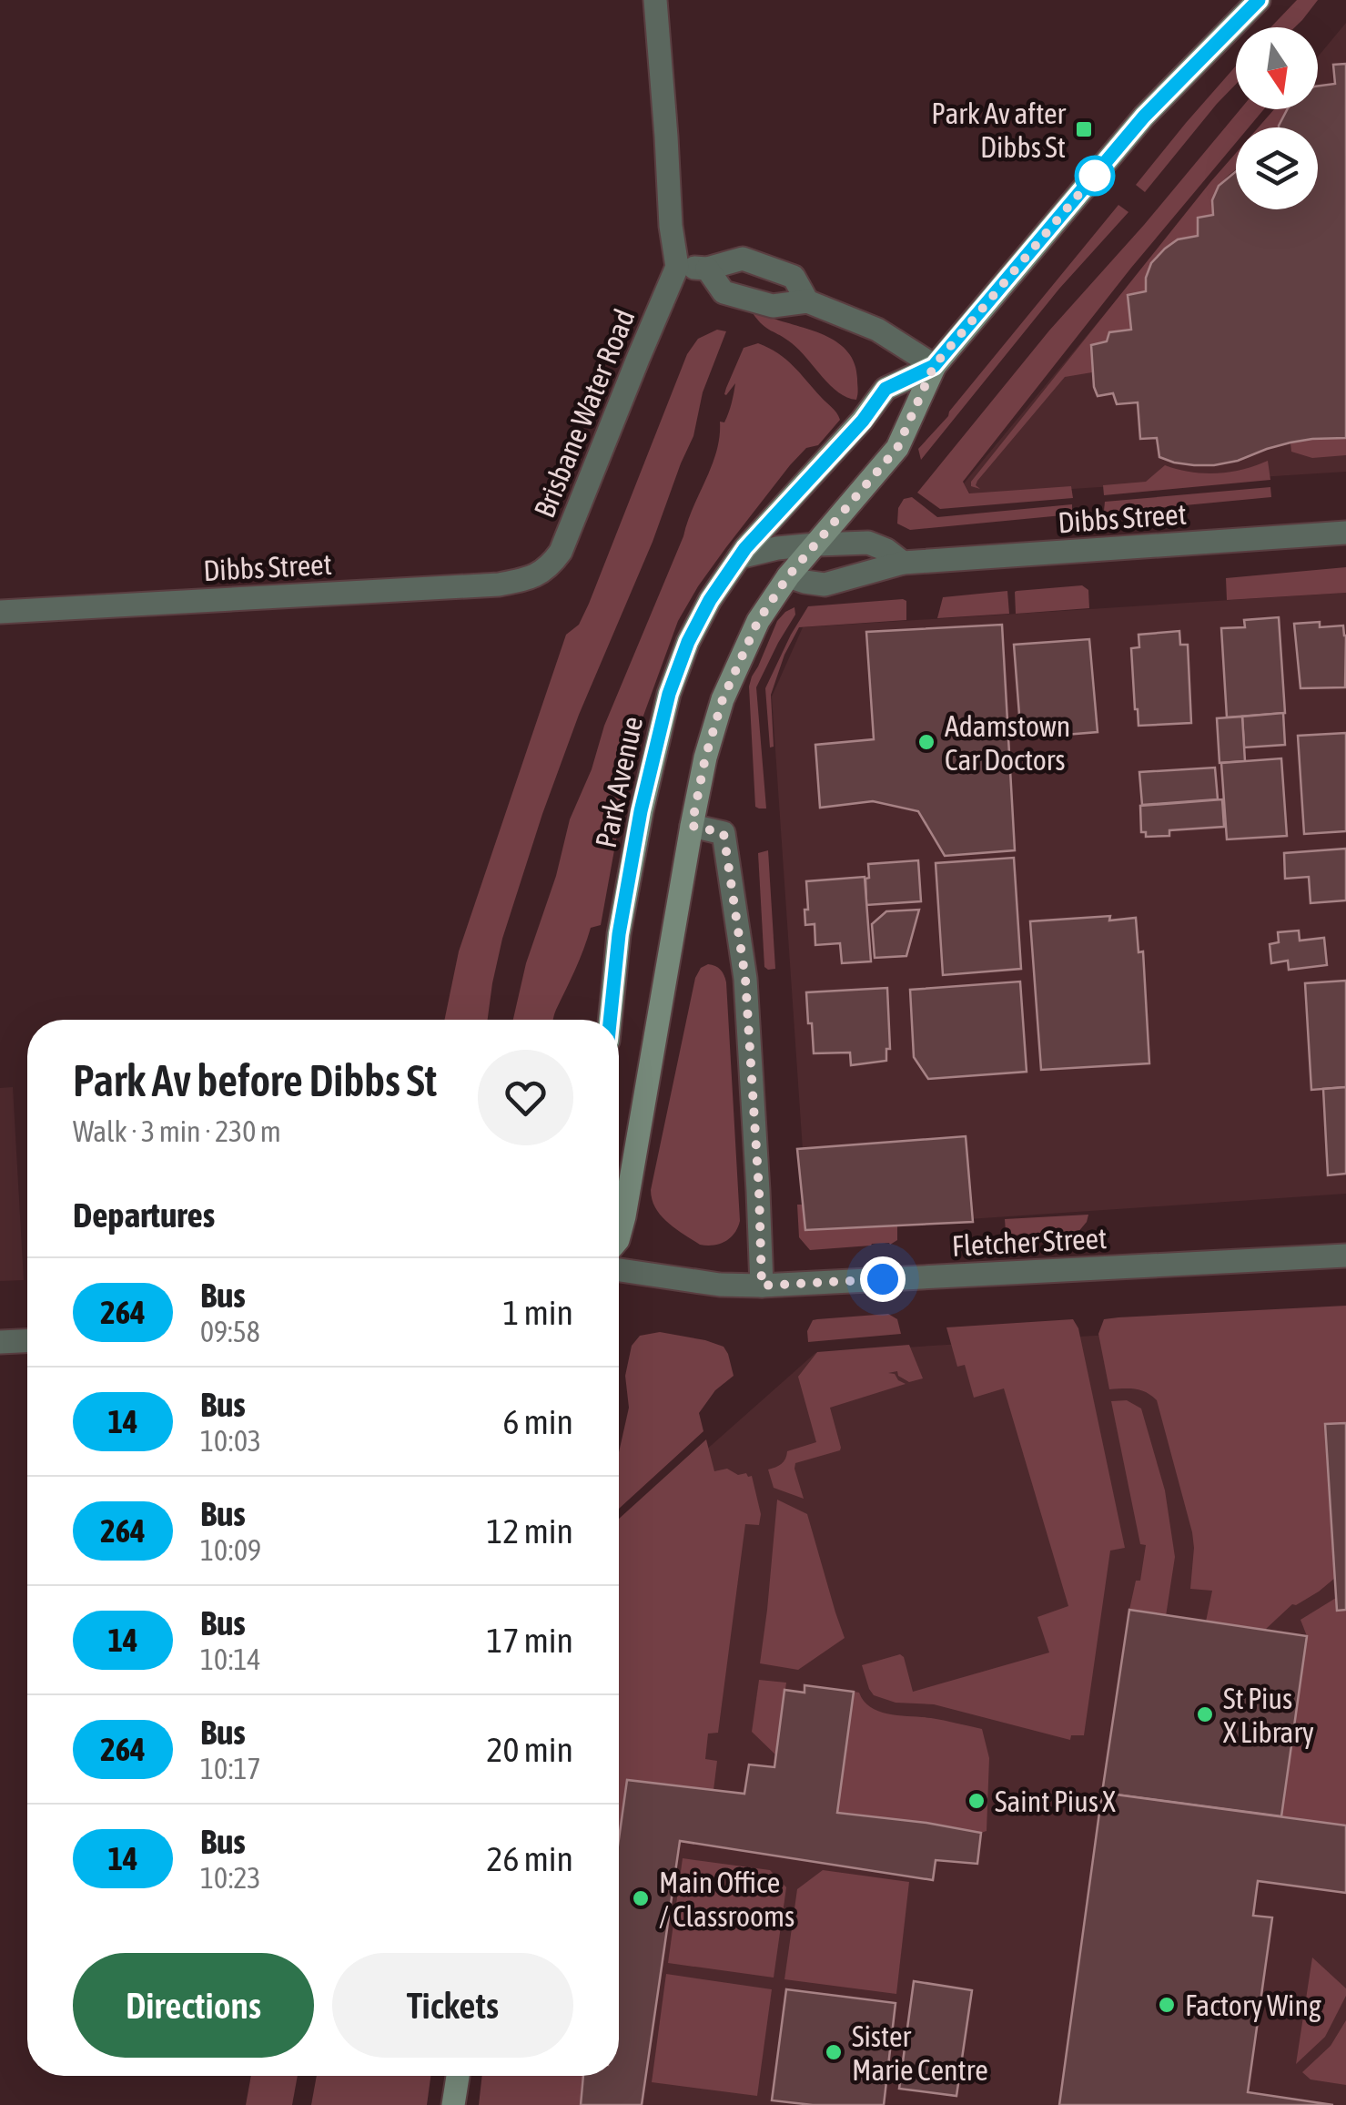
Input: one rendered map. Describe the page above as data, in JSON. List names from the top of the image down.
{
  "streets": {
    "main road": ["Park Avenue"],
    "street": ["Brisbane Water Road", "Dibbs Street", "Fletcher Street"]
  },
  "crossings": [
    ["Brisbane Water Road", "Dibbs Street"],
    ["Dibbs Street", "Park Avenue"]
  ],
  "places": {
    "transit": ["Park Av after Dibbs St"],
    "other": [
      "Adamstown Car Doctors",
      "St Pius X Library",
      "Saint Pius X",
      "Main Office / Classrooms",
      "Factory Wing",
      "Sister Marie Centre"
    ]
  },
  "lines": ["bus line 264"],
  "north": "bottom",
  "page": {
    "heading": [
      ["Park Av before Dibbs St", "Walk · 3 min · 230 m"],
      "Departures"
    ],
    "list": [
      {
        "mark": "264",
        "name": "Bus",
        "note": "09:58",
        "value": "1 min"
      },
      {
        "mark": "14",
        "name": "Bus",
        "note": "10:03",
        "value": "6 min"
      },
      {
        "mark": "264",
        "name": "Bus",
        "note": "10:09",
        "value": "12 min"
      },
      {
        "mark": "14",
        "name": "Bus",
        "note": "10:14",
        "value": "17 min"
      },
      {
        "mark": "264",
        "name": "Bus",
        "note": "10:17",
        "value": "20 min"
      },
      {
        "mark": "14",
        "name": "Bus",
        "note": "10:23",
        "value": "26 min"
      }
    ],
    "buttons": ["Directions", "Tickets"]
  }
}
